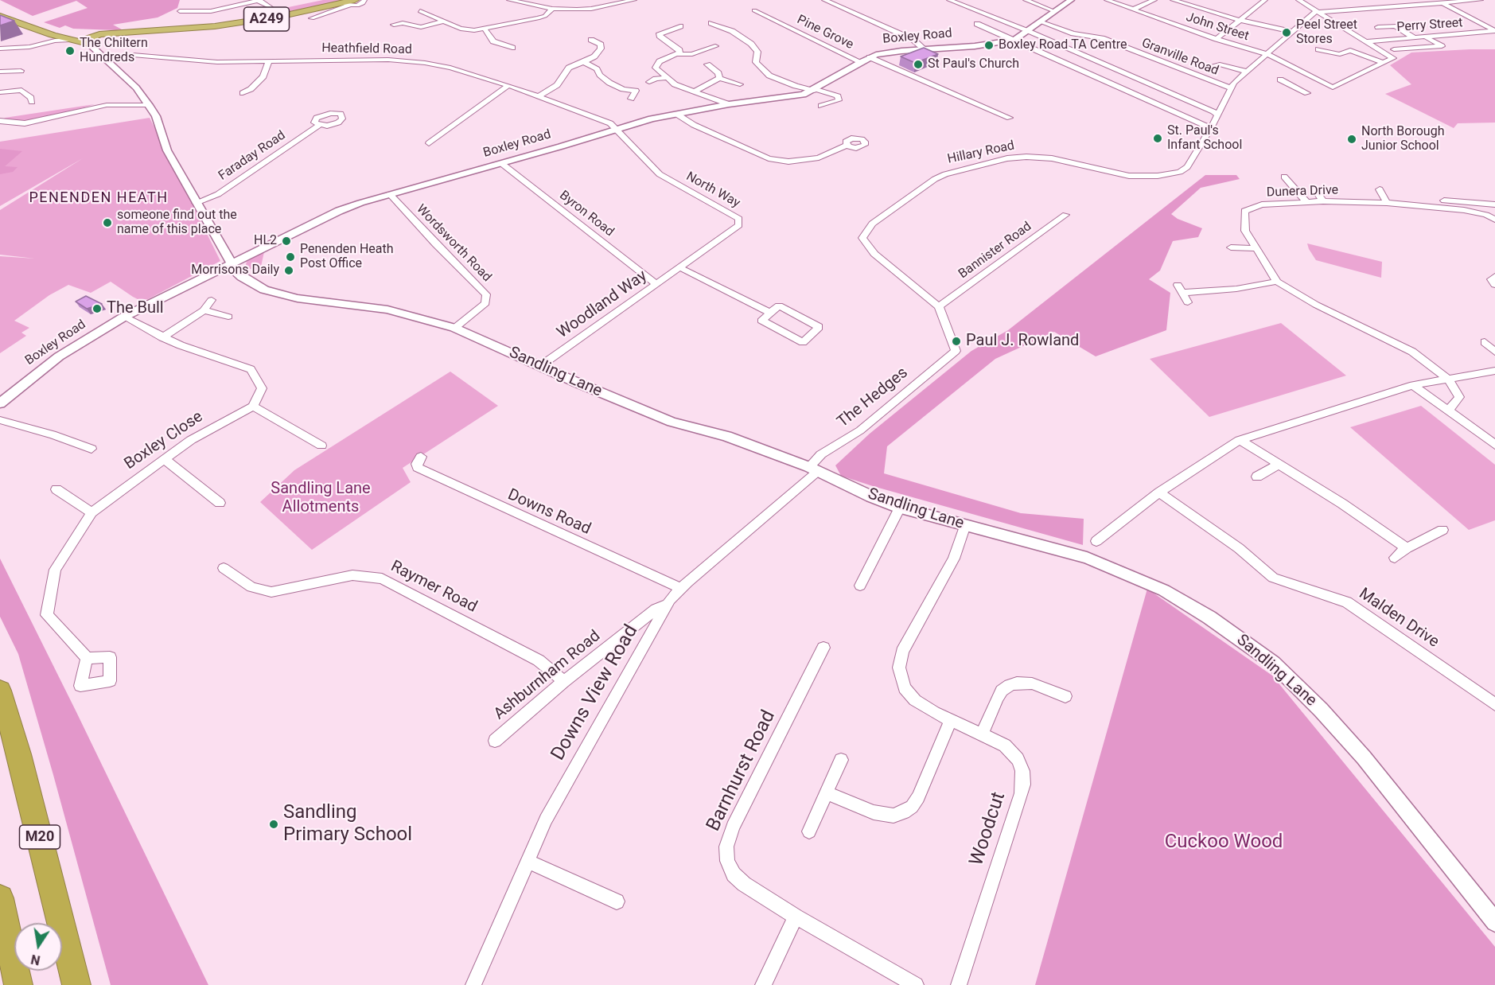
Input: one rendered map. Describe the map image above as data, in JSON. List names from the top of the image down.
{
  "streets": {
    "highway": ["A249", "M20"],
    "street": [
      "Perry Street",
      "John Street",
      "Pine Grove",
      "Boxley Road",
      "Heathfield Road",
      "Granville Road",
      "Hillary Road",
      "Faraday Road",
      "North Way",
      "Dunera Drive",
      "Byron Road",
      "Wordsworth Road",
      "Bannister Road",
      "Woodland Way",
      "Sandling Lane",
      "The Hedges",
      "Boxley Close",
      "Downs Road",
      "Raymer Road",
      "Malden Drive",
      "Ashburnham Road",
      "Downs View Road",
      "Barnhurst Road",
      "Woodcut"
    ]
  },
  "crossings": [
    ["John Street", "Hillary Road"],
    ["Pine Grove", "Boxley Road"],
    ["Boxley Road", "Heathfield Road"],
    ["Boxley Road", "Granville Road"],
    ["Boxley Road", "North Way"],
    ["Boxley Road", "Byron Road"],
    ["Boxley Road", "Wordsworth Road"],
    ["Boxley Road", "Sandling Lane"],
    ["Heathfield Road", "North Way"],
    ["Heathfield Road", "Sandling Lane"],
    ["Granville Road", "Hillary Road"],
    ["Hillary Road", "Bannister Road"],
    ["Hillary Road", "The Hedges"],
    ["Faraday Road", "Sandling Lane"],
    ["North Way", "Woodland Way"],
    ["Byron Road", "Woodland Way"],
    ["Wordsworth Road", "Sandling Lane"],
    ["Woodland Way", "Sandling Lane"],
    ["Sandling Lane", "The Hedges"],
    ["Sandling Lane", "Downs View Road"],
    ["Sandling Lane", "Woodcut"],
    ["The Hedges", "Downs View Road"],
    ["Downs Road", "Downs View Road"],
    ["Raymer Road", "Ashburnham Road"],
    ["Ashburnham Road", "Downs View Road"]
  ],
  "districts": ["PENENDEN HEATH"],
  "parks": ["Sandling Lane Allotments", "Cuckoo Wood"],
  "places": [
    "Peel Street Stores",
    "Boxley Road TA Centre",
    "The Chiltern Hundreds",
    "St Paul's Church",
    "St. Paul's Infant School",
    "North Borough Junior School",
    "someone find out the name of this place",
    "HL2",
    "Penenden Heath Post Office",
    "Morrisons Daily",
    "The Bull",
    "Paul J. Rowland",
    "Sandling Primary School"
  ],
  "north": "bottom"
}
